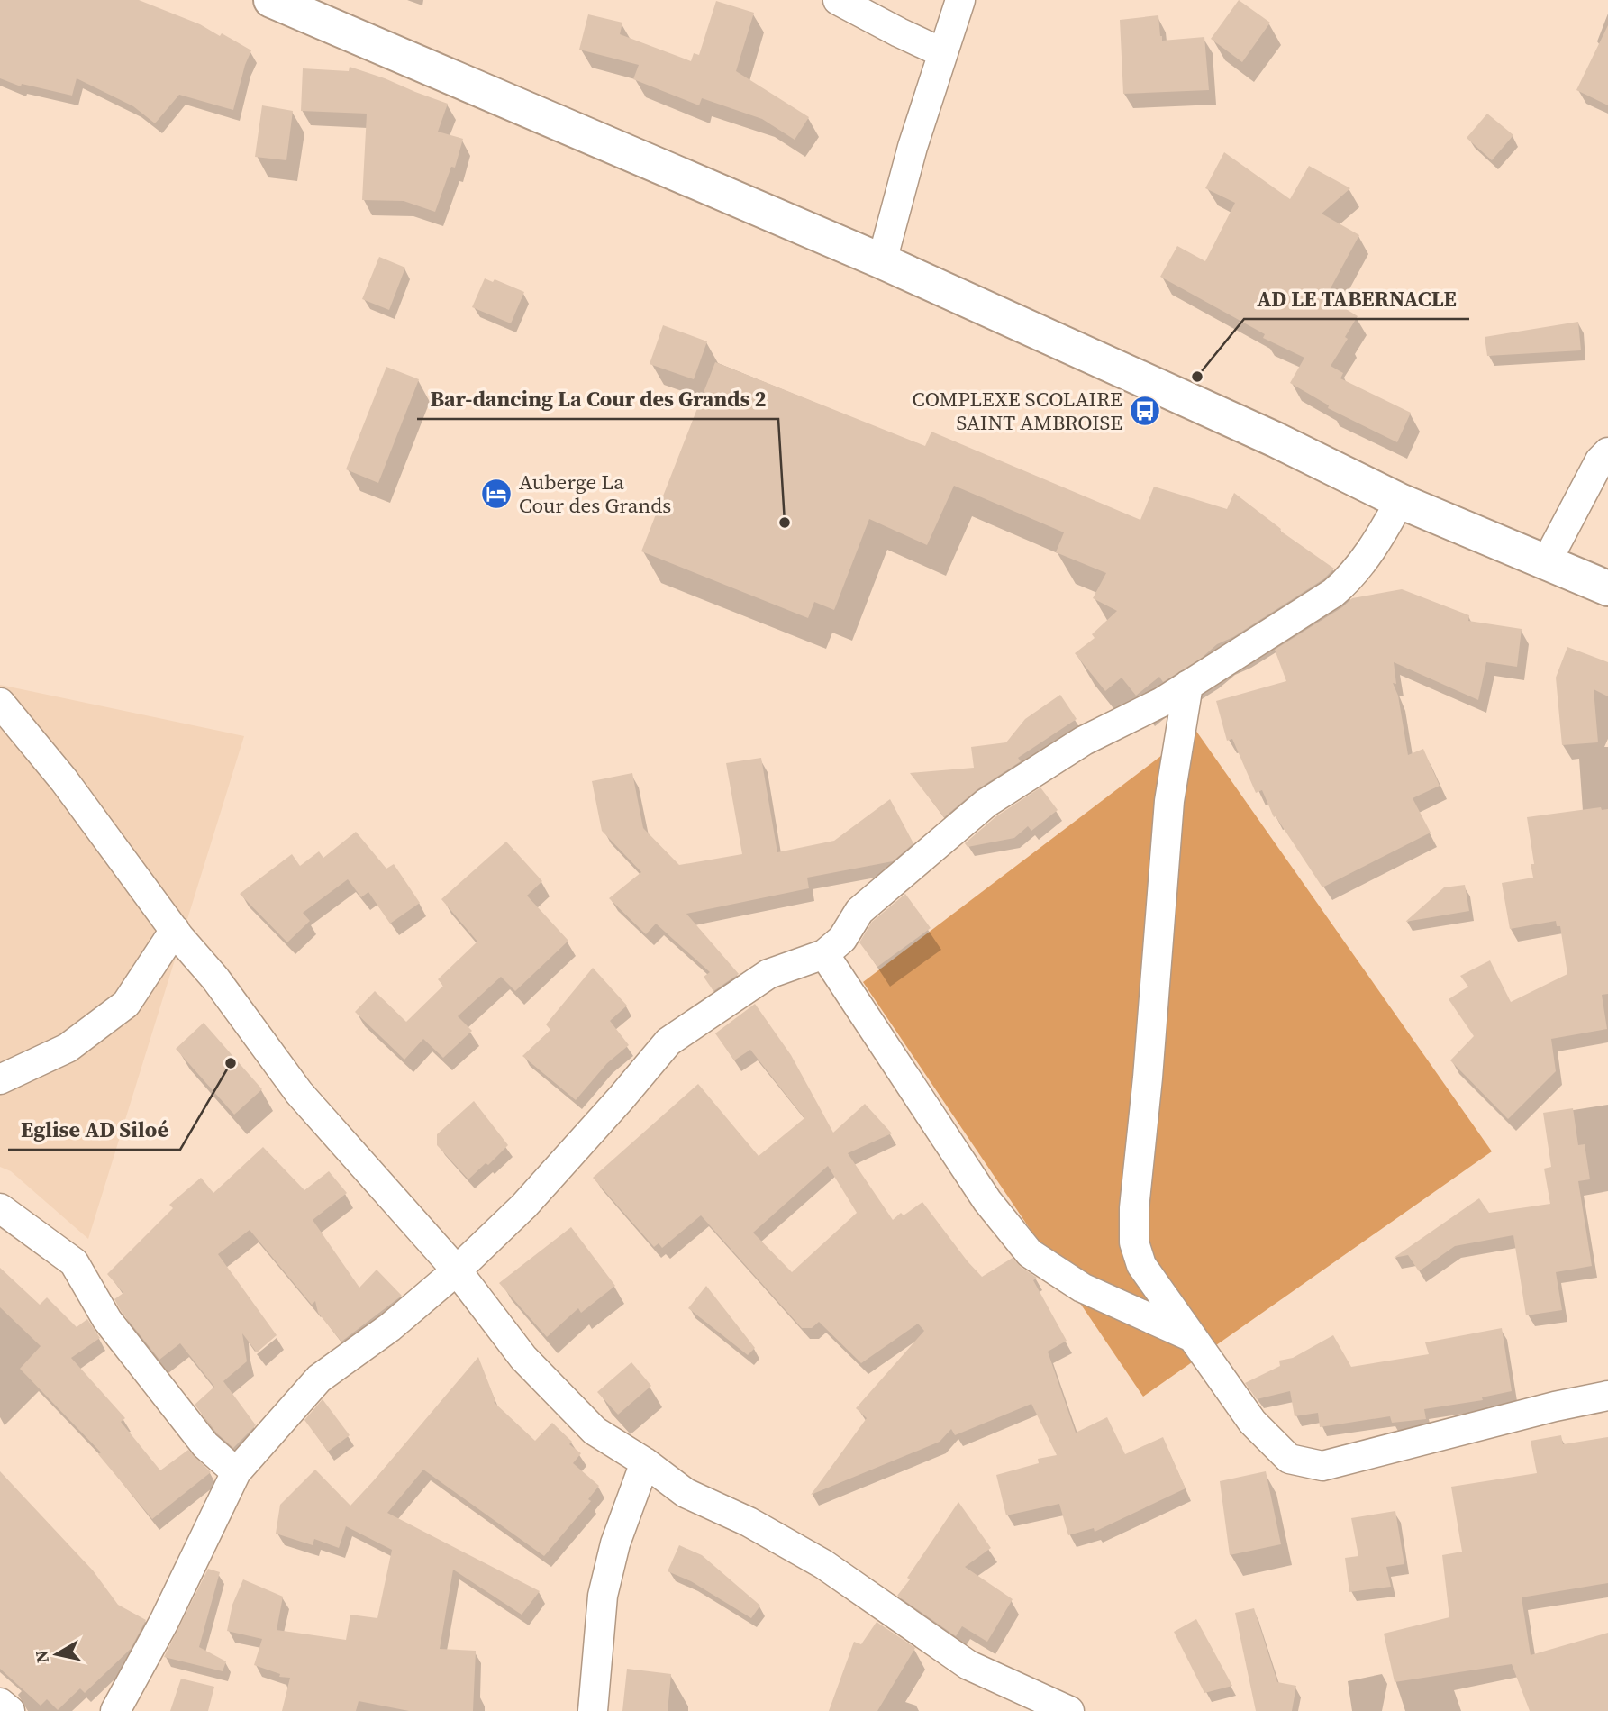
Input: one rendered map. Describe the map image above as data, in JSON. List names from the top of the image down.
{
  "places": {
    "other": ["AD LE TABERNACLE", "Bar-dancing La Cour des Grands 2", "Eglise AD Siloé"],
    "bus stop": ["COMPLEXE SCOLAIRE SAINT AMBROISE"],
    "hotel": ["Auberge La Cour des Grands"]
  },
  "north": "left"
}
